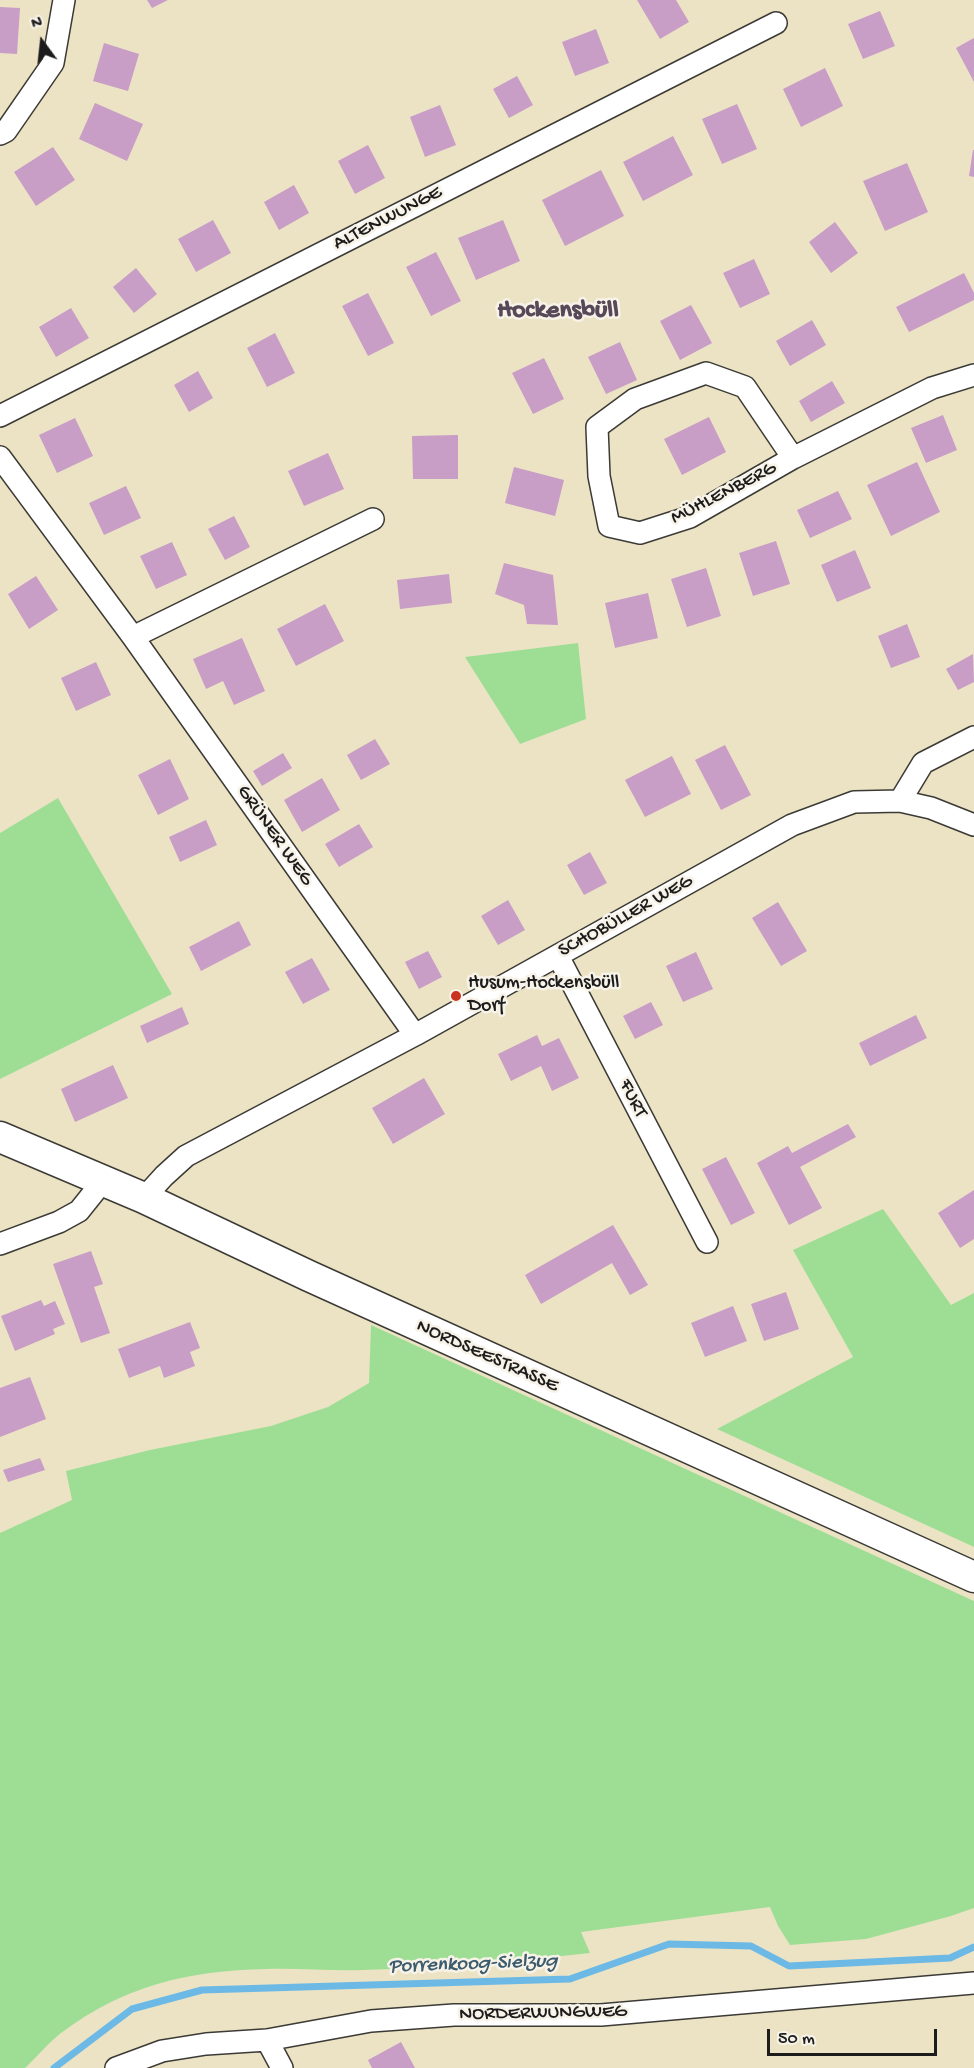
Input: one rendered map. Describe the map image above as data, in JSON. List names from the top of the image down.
{
  "streets": {
    "main road": ["NORDSEESTRASSE"],
    "street": [
      "ALTENWUNGE",
      "MÜHLENBERG",
      "GRÜNER WEG",
      "SCHOBÜLLER WEG",
      "FURT",
      "NORDERWUNGWEG"
    ]
  },
  "crossings": [
    ["GRÜNER WEG", "SCHOBÜLLER WEG"],
    ["SCHOBÜLLER WEG", "FURT"],
    ["SCHOBÜLLER WEG", "NORDSEESTRASSE"]
  ],
  "districts": ["Hockensbüll"],
  "water": ["Porrenkoog-Sielzug"],
  "places": ["Husum-Hockensbüll Dorf"],
  "scale_bar": "50 m",
  "north": "top"
}
